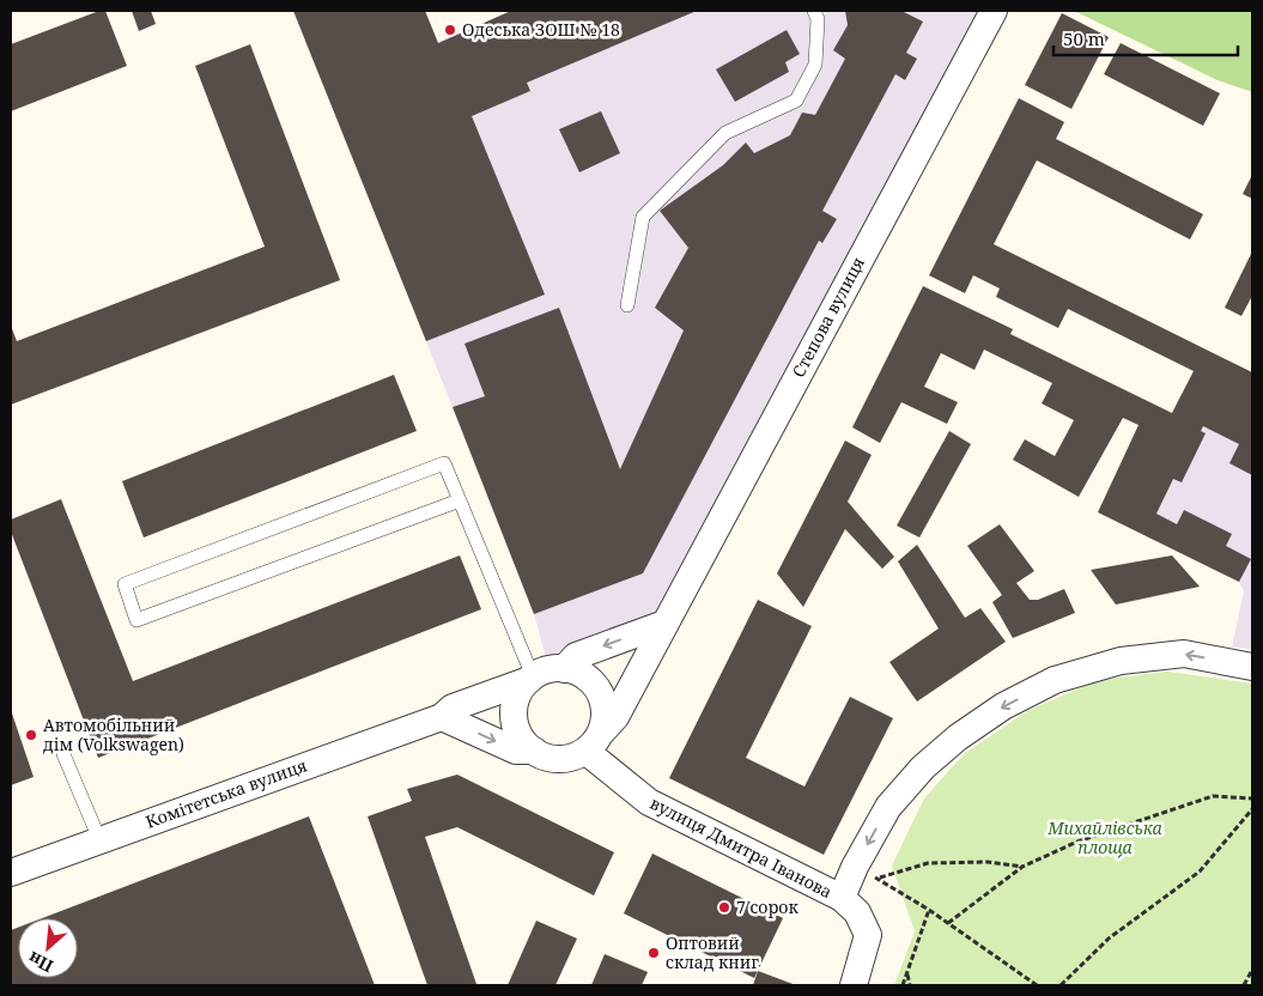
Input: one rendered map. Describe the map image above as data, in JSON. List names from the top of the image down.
{
  "streets": {
    "street": ["Степова вулиця", "Комітетська вулиця", "вулиця Дмитра Іванова"]
  },
  "crossings": [
    ["Степова вулиця", "Комітетська вулиця"],
    ["Степова вулиця", "вулиця Дмитра Іванова"],
    ["Комітетська вулиця", "вулиця Дмитра Іванова"]
  ],
  "parks": ["Михайлівська площа"],
  "places": [
    "Одеська ЗОШ № 18",
    "Автомобільний дім (Volkswagen)",
    "7 сорок",
    "Оптовий склад книг"
  ],
  "scale_bar": "50 m",
  "north": "bottom left"
}
